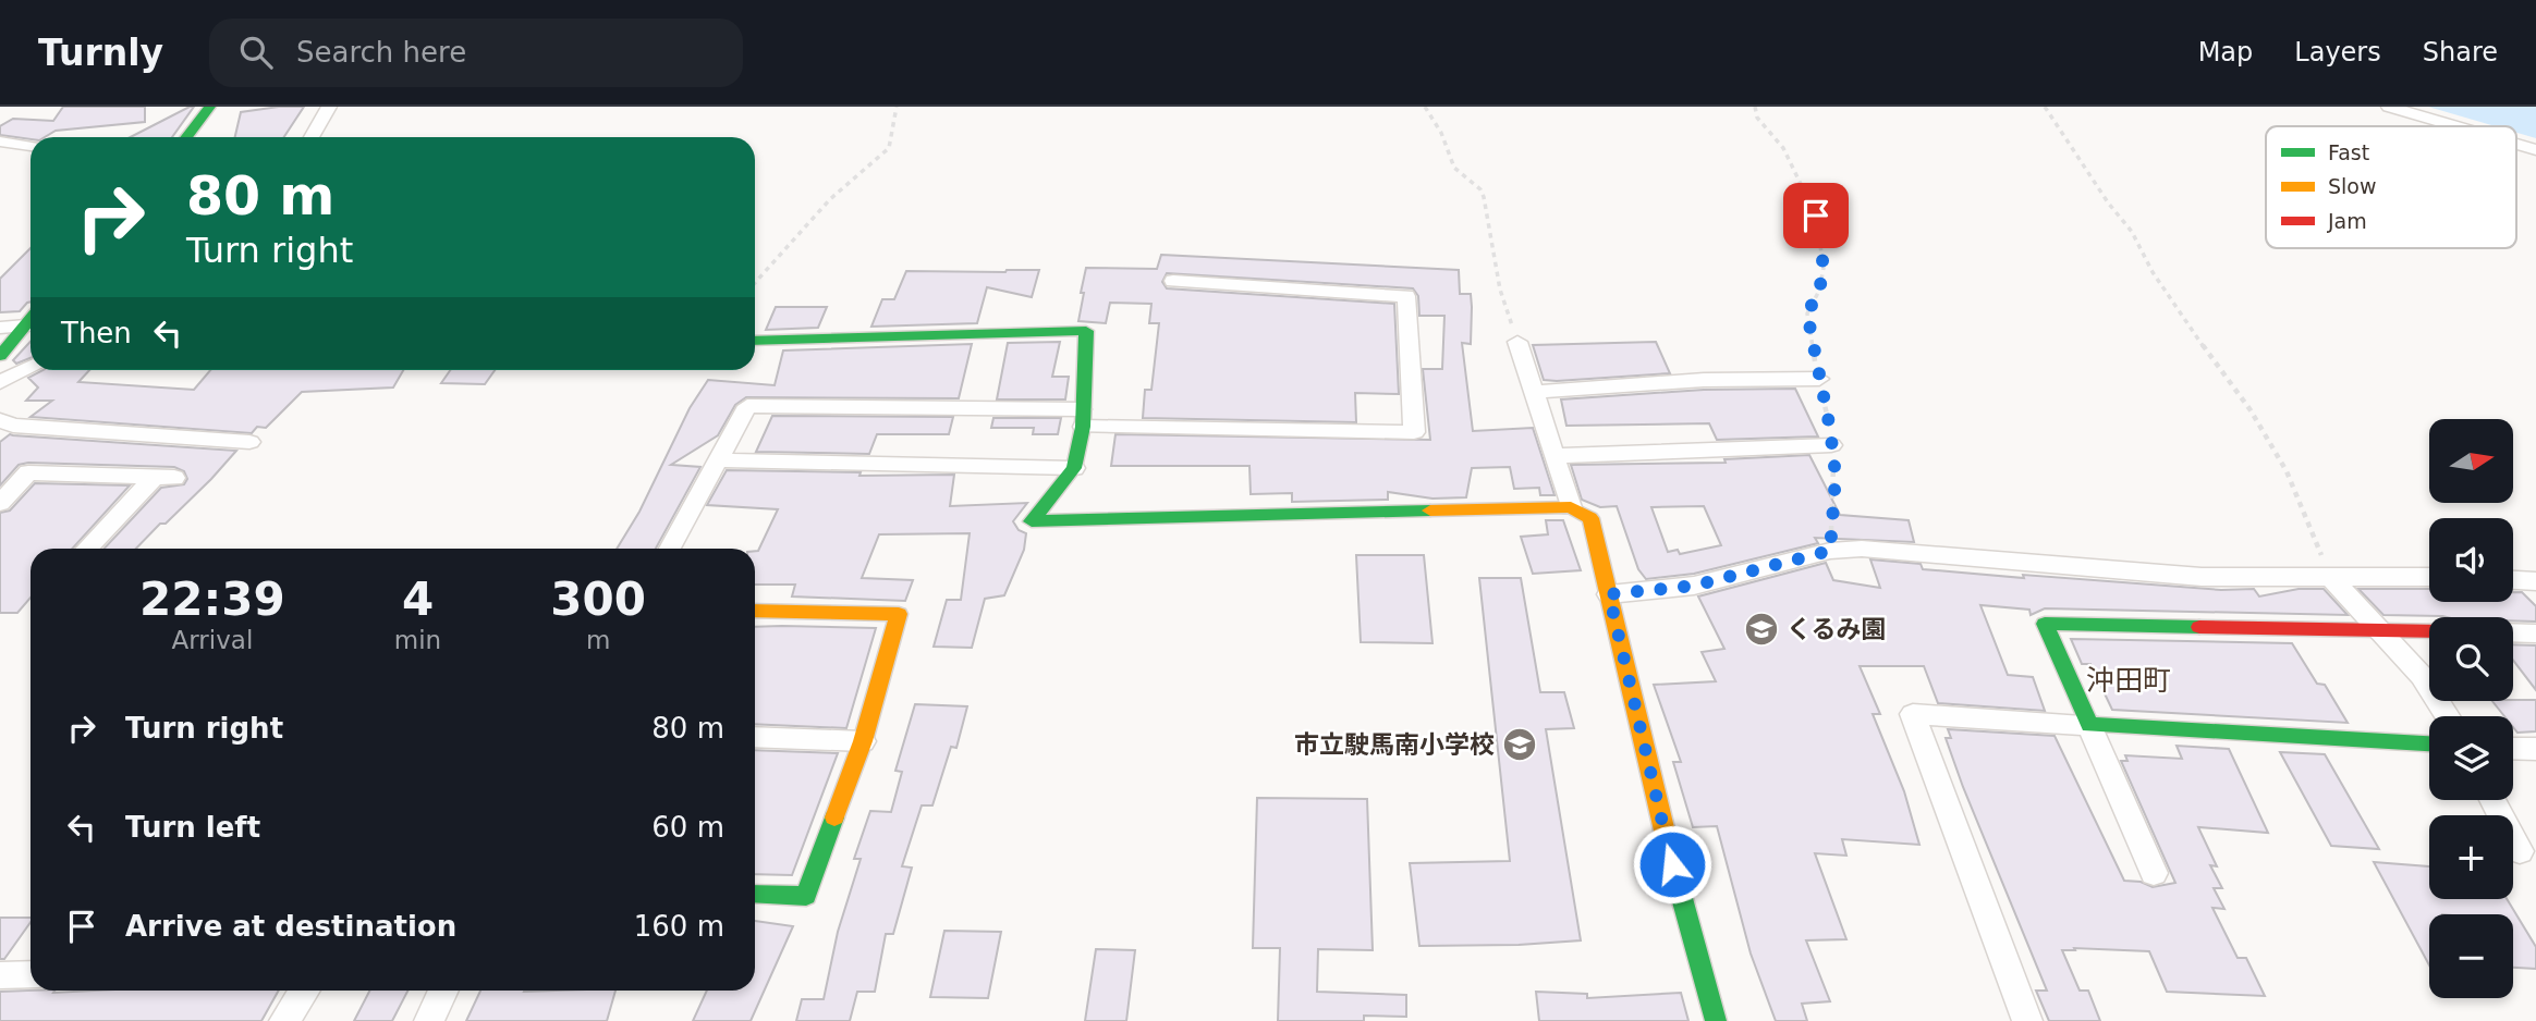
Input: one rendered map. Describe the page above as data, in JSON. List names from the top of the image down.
{
  "districts": ["沖田町"],
  "places": {
    "school or university": ["くるみ園", "市立駛馬南小学校"]
  },
  "legend": ["Fast", "Slow", "Jam"],
  "north": "right",
  "page": {
    "header": "Turnly",
    "search": "Search here",
    "nav": ["Map", "Layers", "Share"],
    "turn": ["80 m", "Turn right"],
    "then": "Then",
    "map_buttons": ["+", "−"],
    "eta": [
      "22:39",
      "Arrival",
      "4",
      "min",
      "300",
      "m"
    ],
    "list": [
      {
        "name": "Turn right",
        "value": "80 m"
      },
      {
        "name": "Turn left",
        "value": "60 m"
      },
      {
        "name": "Arrive at destination",
        "value": "160 m"
      }
    ]
  }
}
